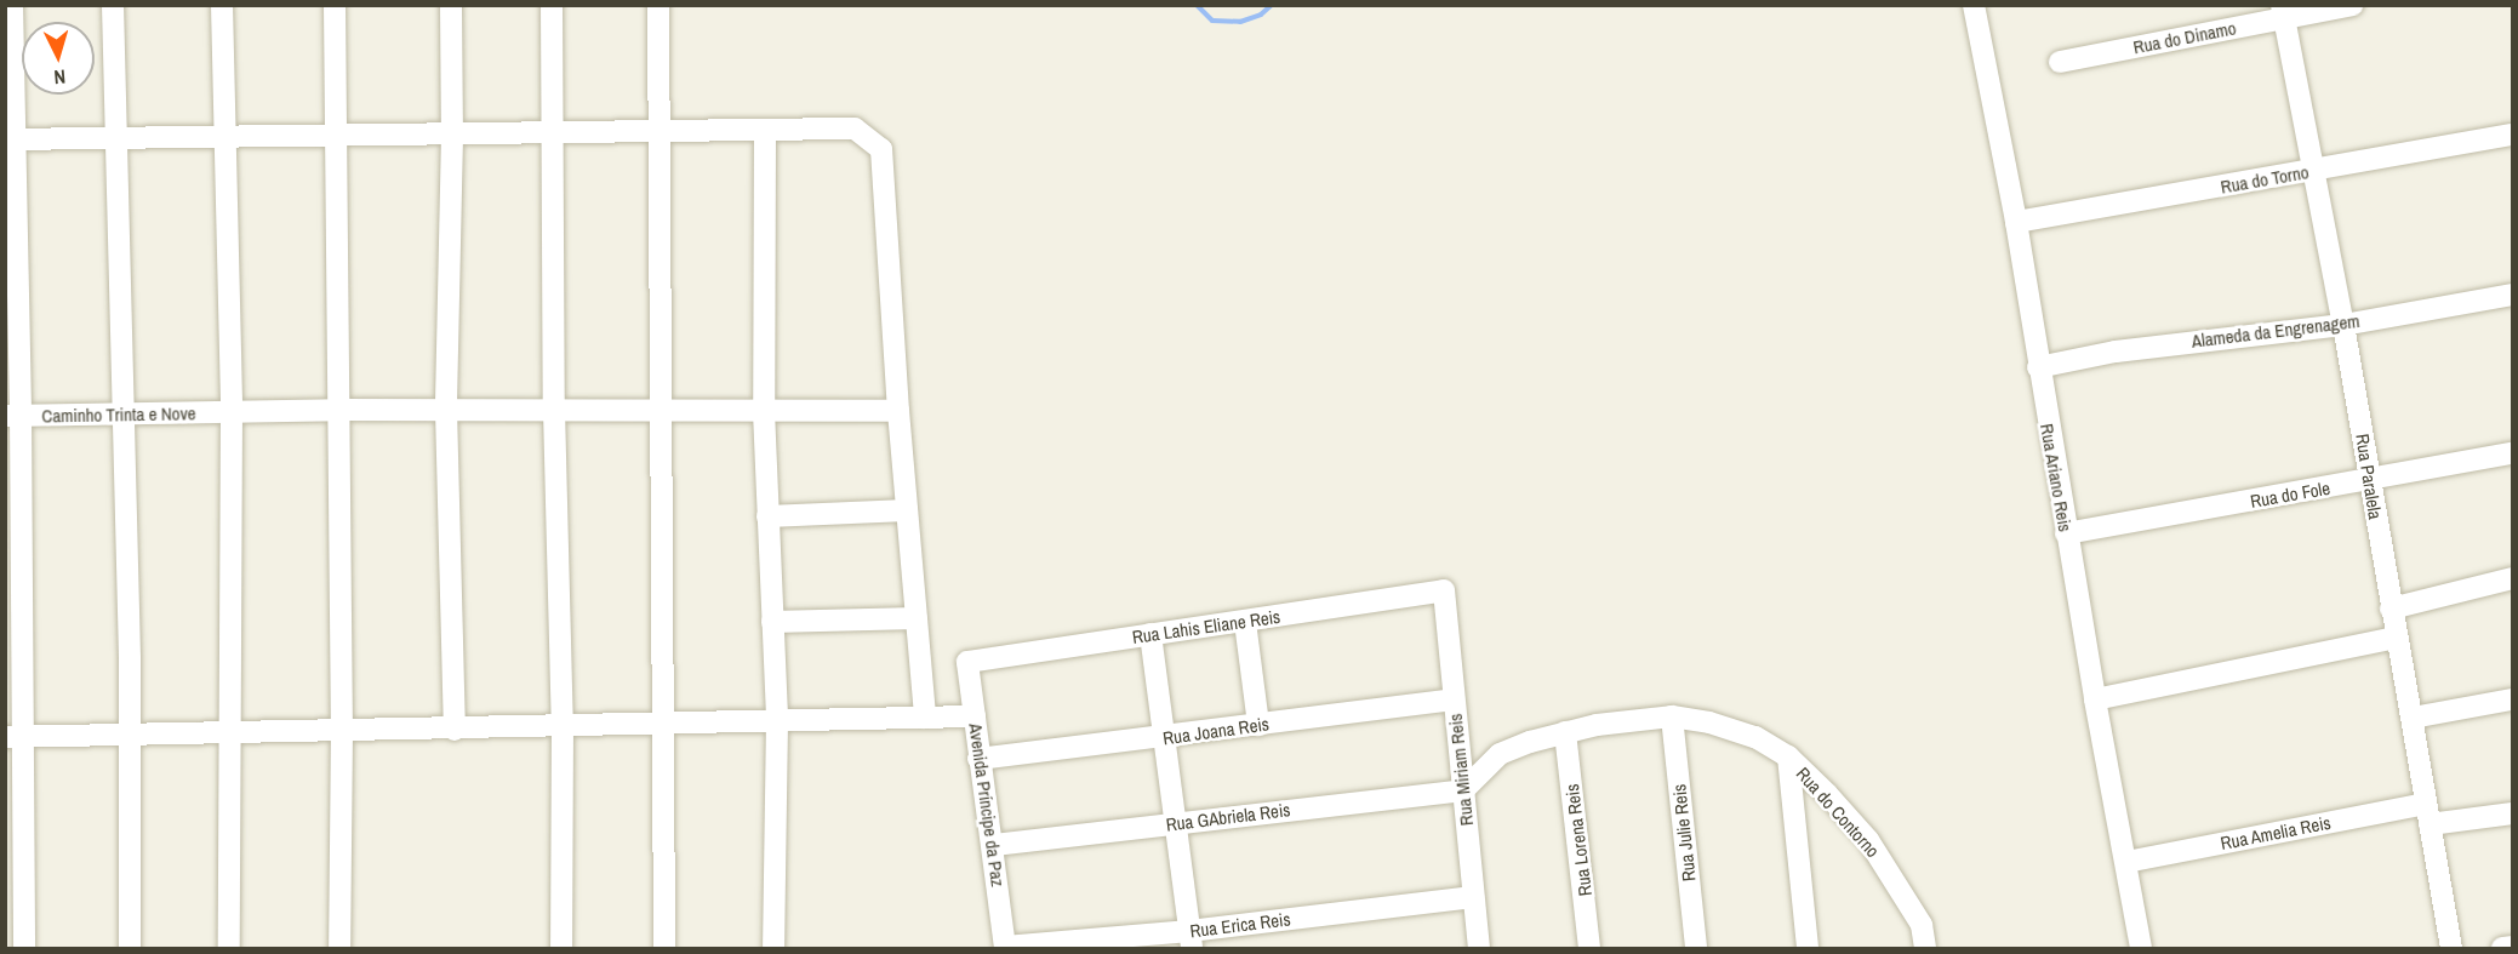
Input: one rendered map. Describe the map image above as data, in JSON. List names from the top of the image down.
{
  "streets": {
    "street": [
      "Rua do Dinamo",
      "Rua do Torno",
      "Alameda da Engrenagem",
      "Caminho Trinta e Nove",
      "Rua Paralela",
      "Rua Ariano Reis",
      "Rua do Fole",
      "Rua Lahis Eliane Reis",
      "Rua Joana Reis",
      "Rua Miriam Reis",
      "Avenida Príncipe da Paz",
      "Rua do Contorno",
      "Rua GAbriela Reis",
      "Rua Julie Reis",
      "Rua Amelia Reis",
      "Rua Lorena Reis",
      "Rua Erica Reis"
    ]
  },
  "crossings": [
    ["Rua do Dinamo", "Rua Paralela"],
    ["Rua do Torno", "Rua Paralela"],
    ["Rua do Torno", "Rua Ariano Reis"],
    ["Alameda da Engrenagem", "Rua Paralela"],
    ["Alameda da Engrenagem", "Rua Ariano Reis"],
    ["Rua Paralela", "Rua do Fole"],
    ["Rua Paralela", "Rua Amelia Reis"],
    ["Rua Ariano Reis", "Rua do Fole"],
    ["Rua Ariano Reis", "Rua Amelia Reis"],
    ["Rua Lahis Eliane Reis", "Rua Miriam Reis"],
    ["Rua Lahis Eliane Reis", "Avenida Príncipe da Paz"],
    ["Rua Joana Reis", "Rua Miriam Reis"],
    ["Rua Joana Reis", "Avenida Príncipe da Paz"],
    ["Rua Miriam Reis", "Rua do Contorno"],
    ["Rua Miriam Reis", "Rua GAbriela Reis"],
    ["Rua Miriam Reis", "Rua Erica Reis"],
    ["Avenida Príncipe da Paz", "Rua GAbriela Reis"],
    ["Avenida Príncipe da Paz", "Rua Erica Reis"],
    ["Rua do Contorno", "Rua GAbriela Reis"],
    ["Rua do Contorno", "Rua Julie Reis"],
    ["Rua do Contorno", "Rua Lorena Reis"]
  ],
  "north": "bottom"
}
